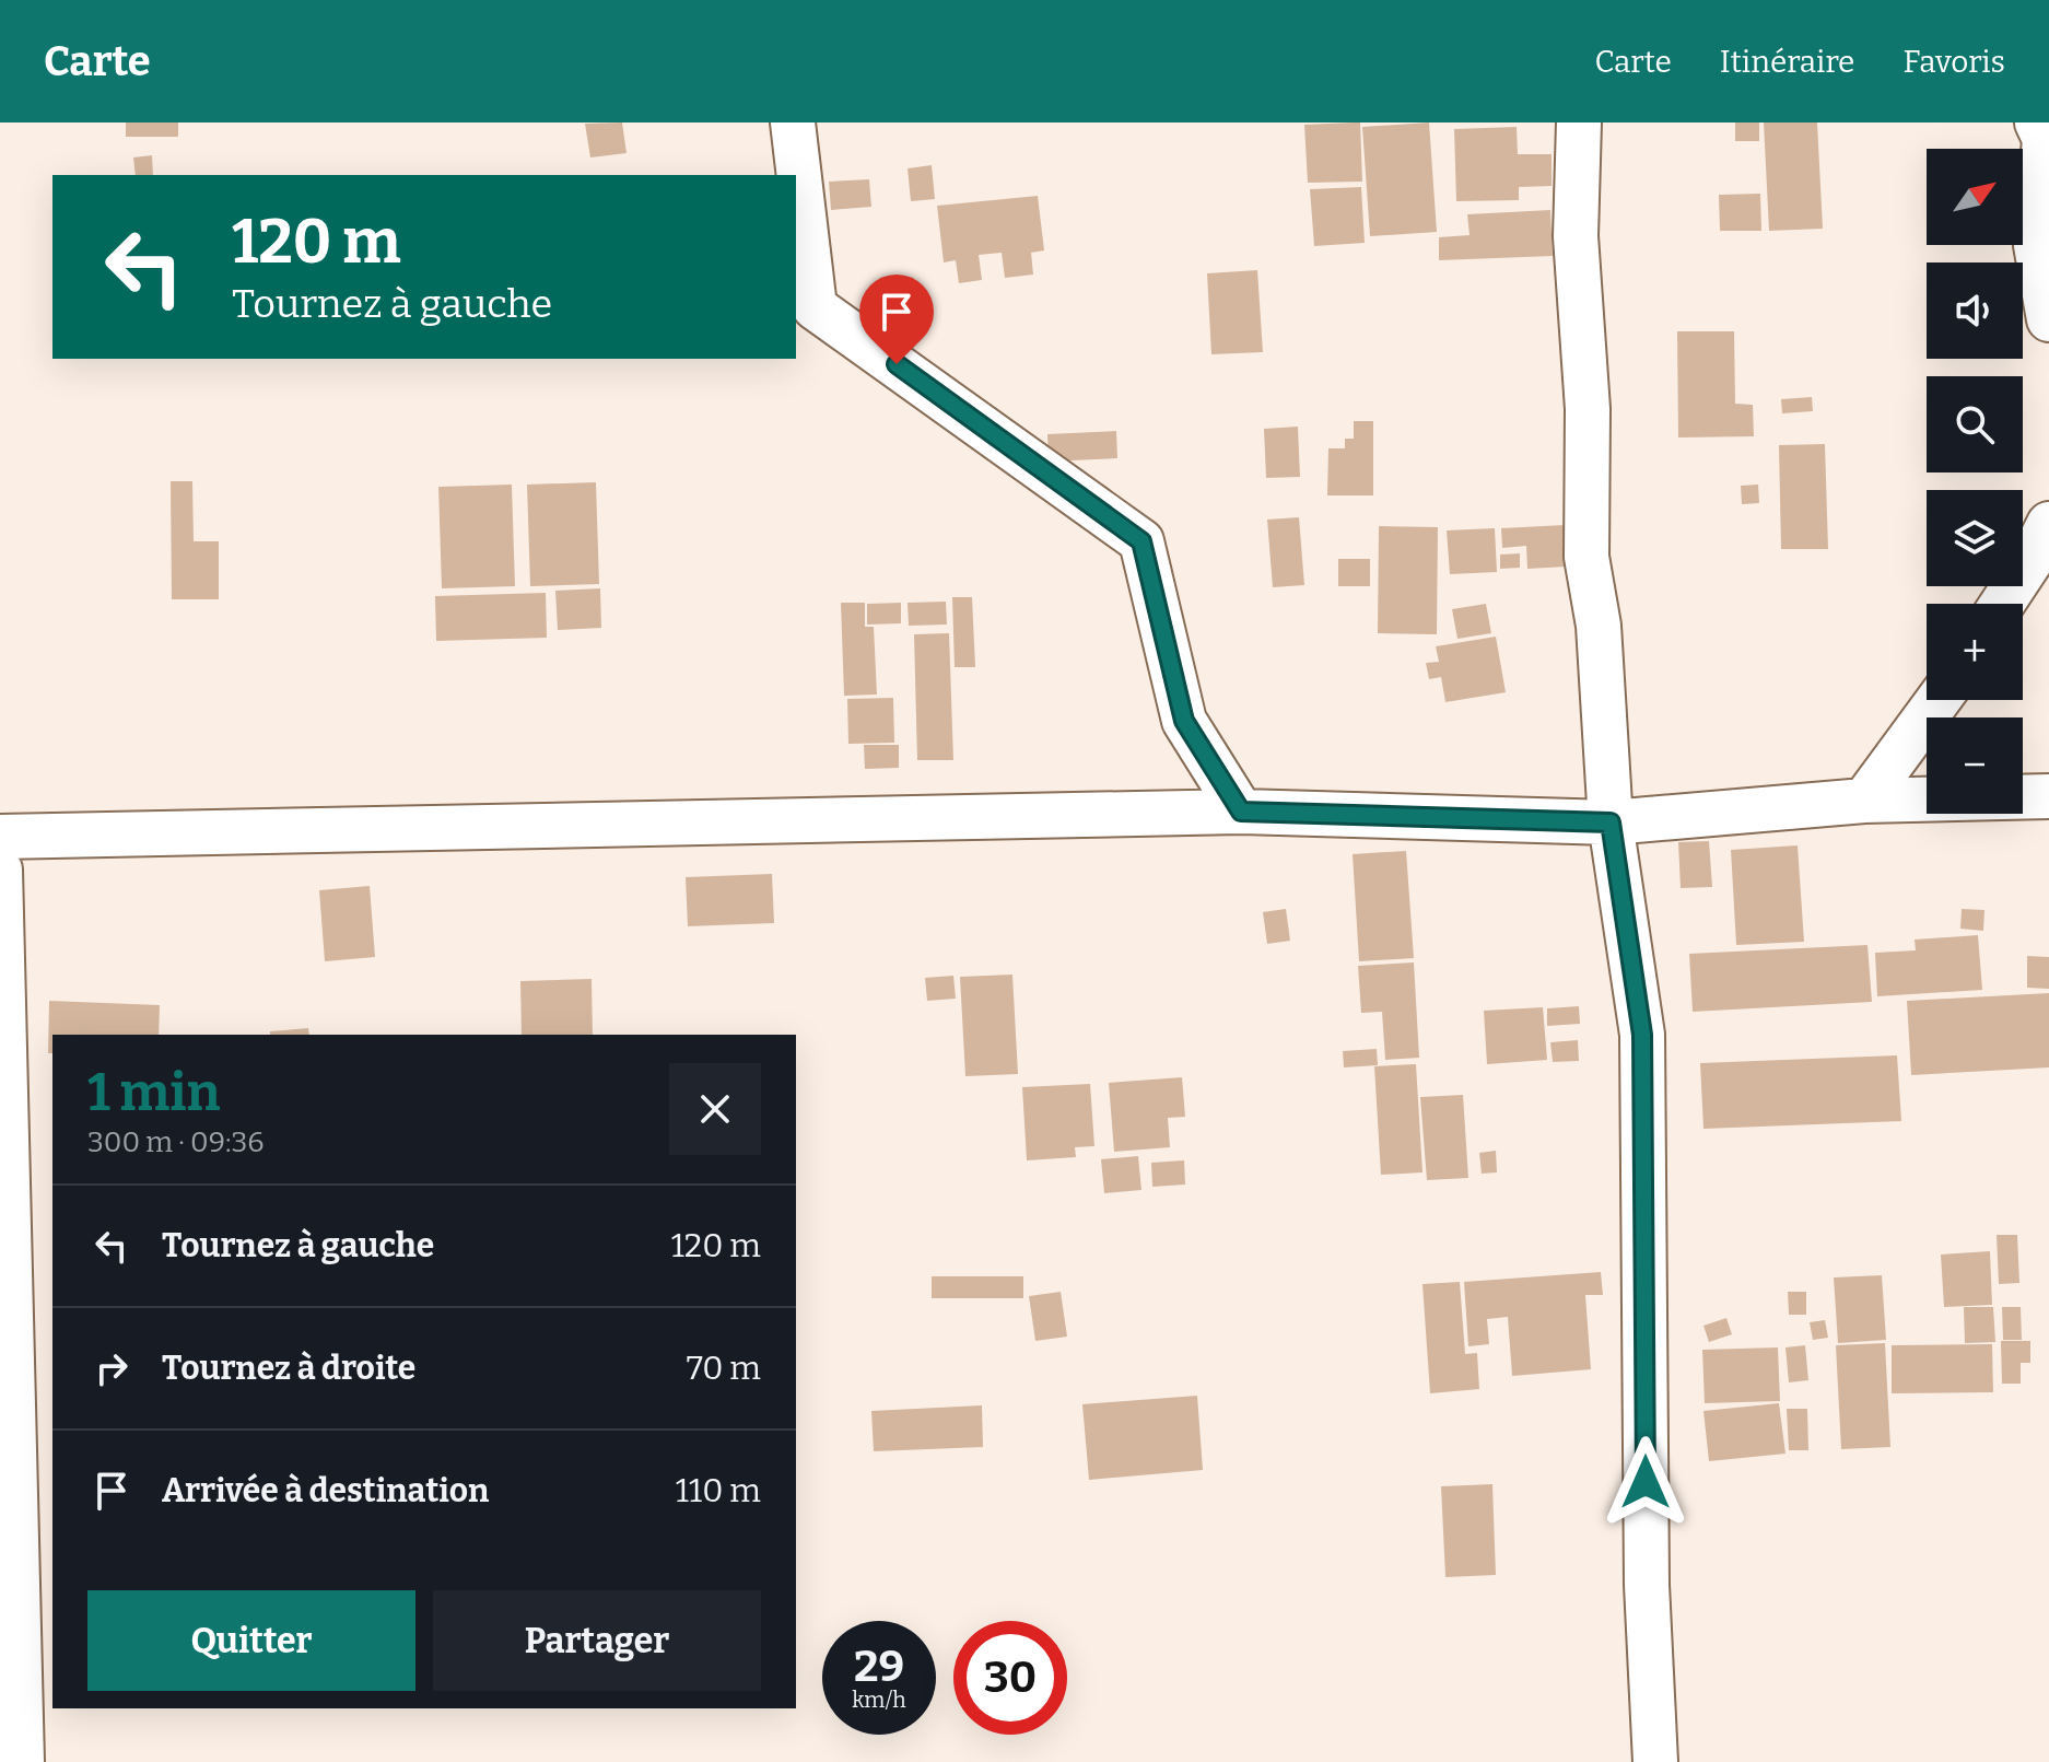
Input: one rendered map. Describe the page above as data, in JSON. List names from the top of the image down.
{
  "north": "top right",
  "page": {
    "header": "Carte",
    "nav": ["Carte", "Itinéraire", "Favoris"],
    "map_buttons": ["+", "−"],
    "turn": ["120 m", "Tournez à gauche"],
    "heading": ["1 min", "300 m · 09:36"],
    "list": [
      {
        "name": "Tournez à gauche",
        "value": "120 m"
      },
      {
        "name": "Tournez à droite",
        "value": "70 m"
      },
      {
        "name": "Arrivée à destination",
        "value": "110 m"
      }
    ],
    "buttons": ["Quitter", "Partager"],
    "speed": "29 km/h",
    "limit": "30"
  }
}
